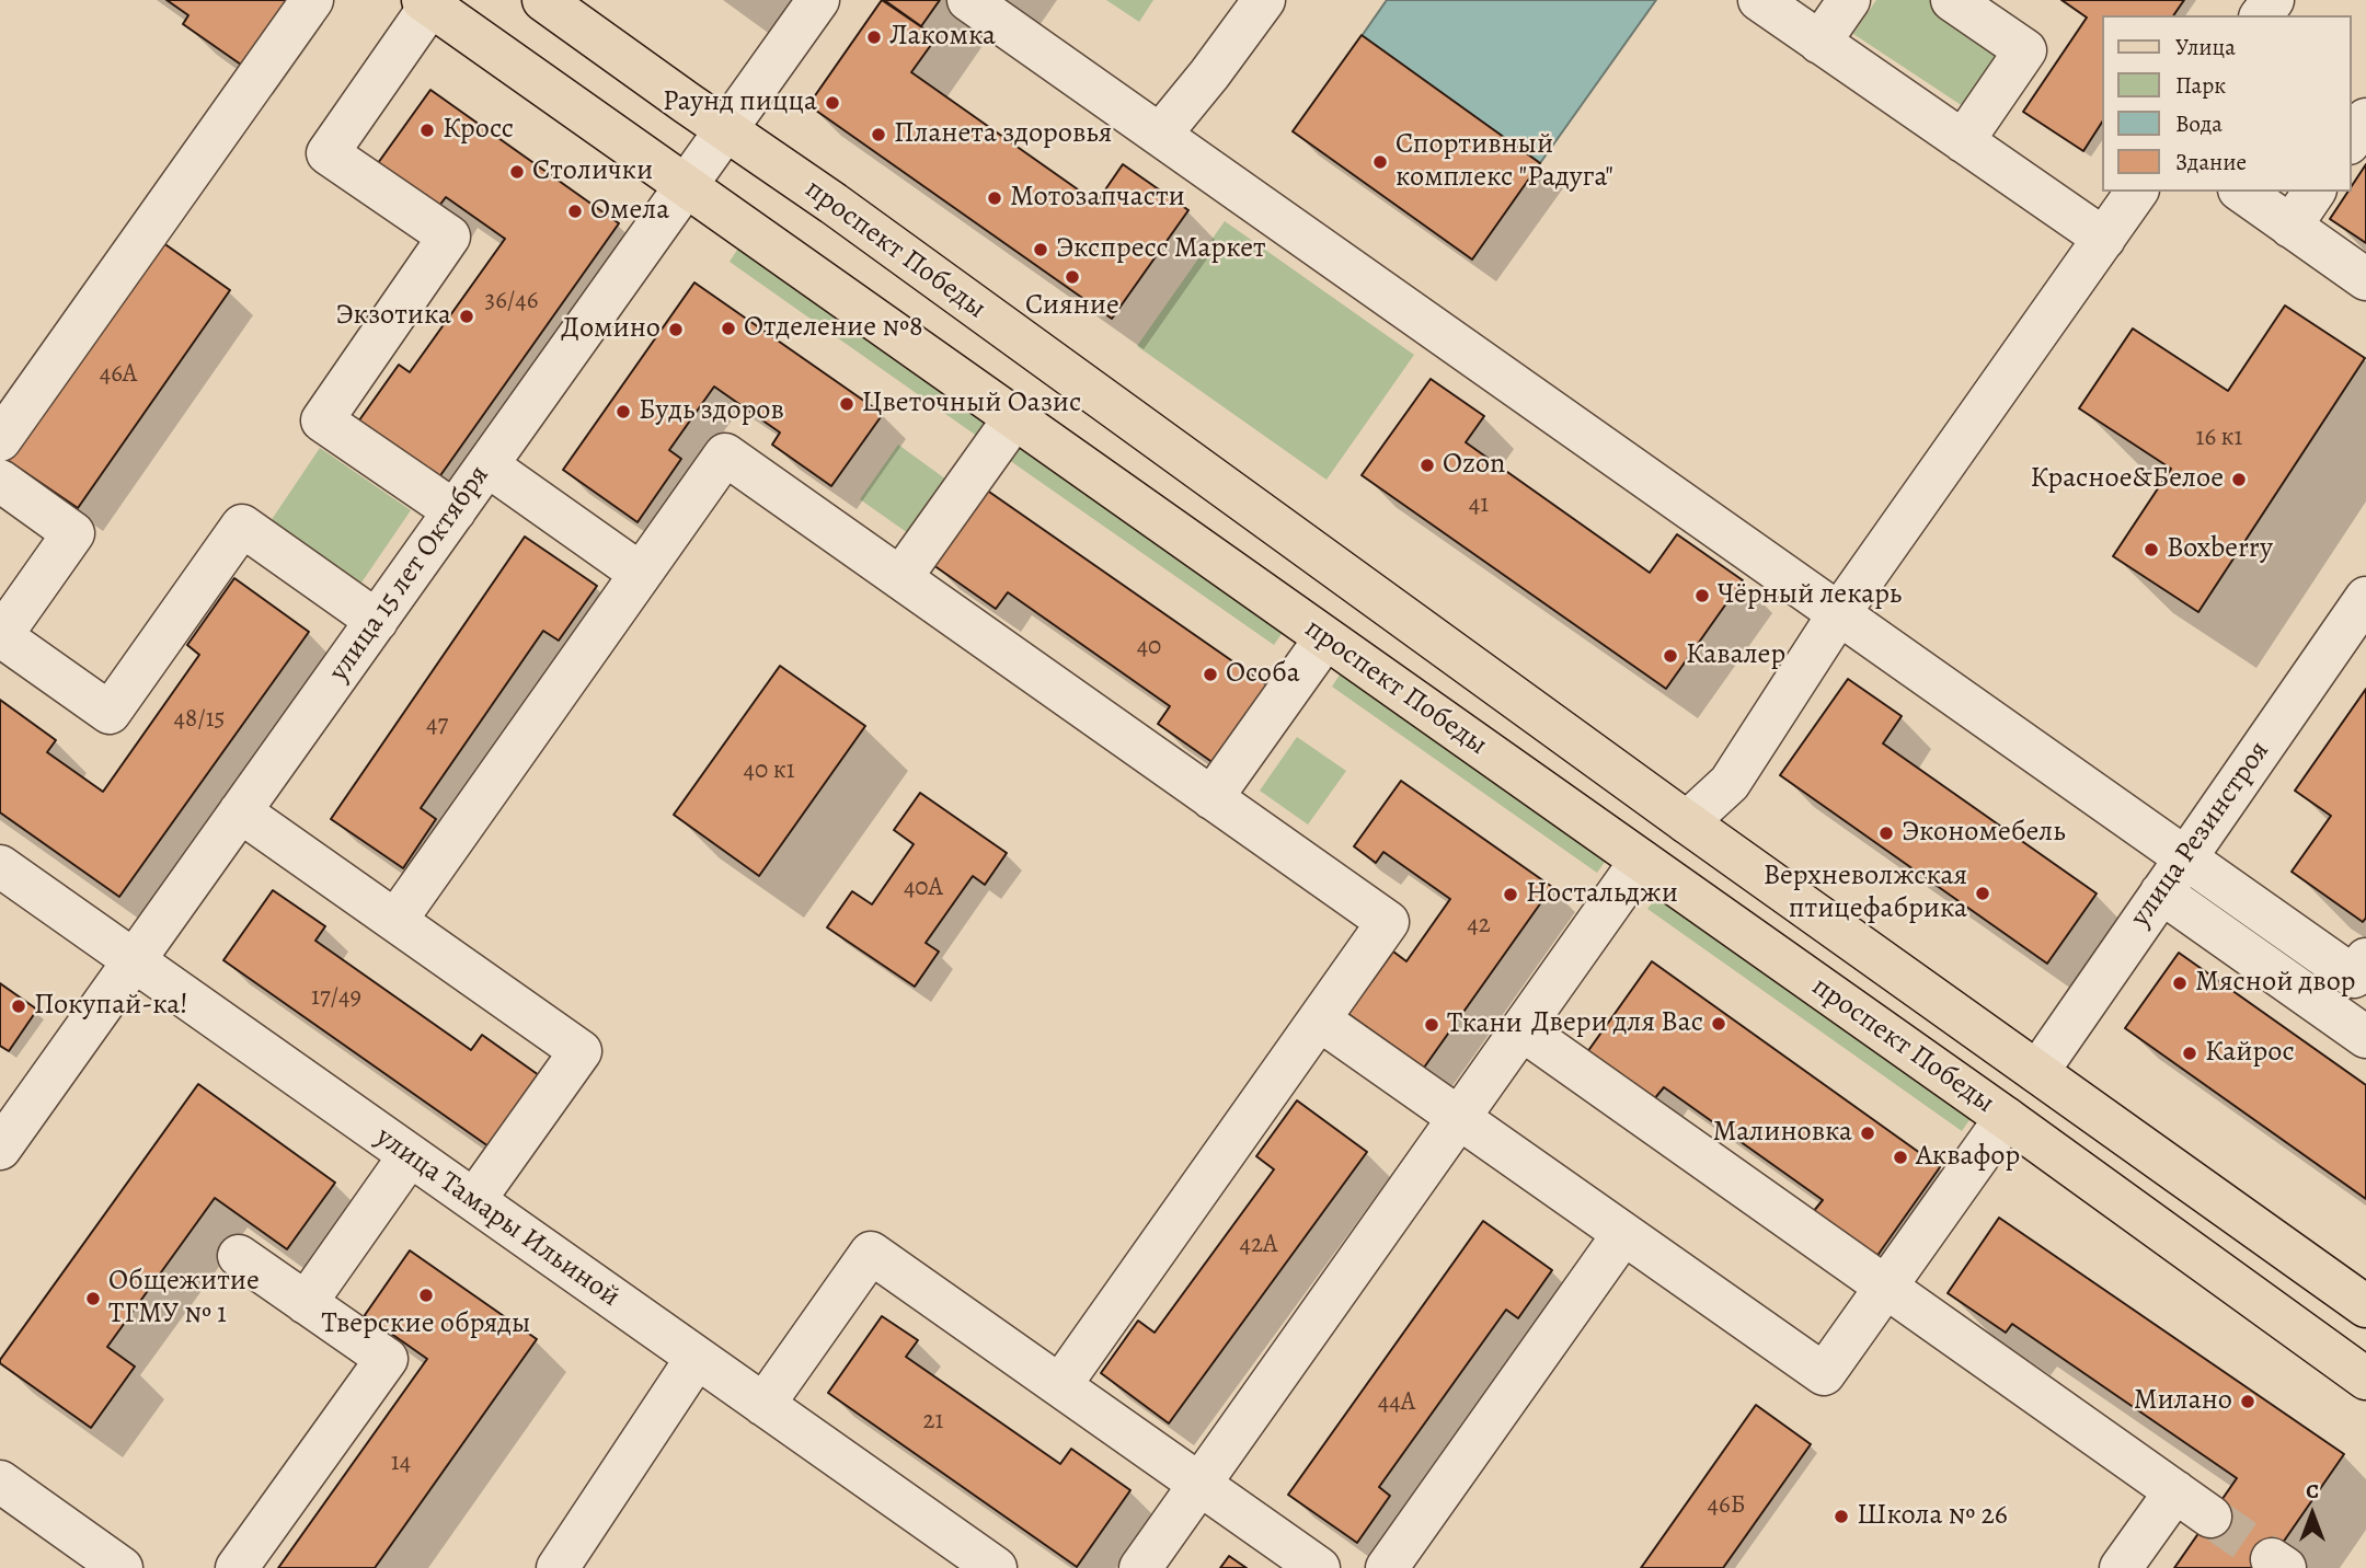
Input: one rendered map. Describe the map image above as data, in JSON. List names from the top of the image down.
{
  "streets": {
    "main road": ["проспект Победы"],
    "street": ["улица 15 лет Октября", "улица Резинстроя", "улица Тамары Ильиной"]
  },
  "crossings": [
    ["проспект Победы", "улица 15 лет Октября"],
    ["проспект Победы", "улица Резинстроя"],
    ["улица 15 лет Октября", "улица Тамары Ильиной"]
  ],
  "places": [
    "Лакомка",
    "Раунд пицца",
    "Кросс",
    "Планета здоровья",
    "Спортивный комплекс \"Радуга\"",
    "Столички",
    "Мотозапчасти",
    "Омела",
    "Экспресс Маркет",
    "Сияние",
    "Экзотика",
    "Отделение №8",
    "Домино",
    "Цветочный Оазис",
    "Будь здоров",
    "Ozon",
    "Красное&Белое",
    "Boxberry",
    "Чёрный лекарь",
    "Кавалер",
    "Особа",
    "Экономебель",
    "Верхневолжская птицефабрика",
    "Ностальджи",
    "Мясной двор",
    "Покупай-ка!",
    "Двери для Вас",
    "Ткани",
    "Кайрос",
    "Малиновка",
    "Аквафор",
    "Тверские обряды",
    "Общежитие ТГМУ № 1",
    "Милано",
    "Школа № 26"
  ],
  "house_numbers": [
    "36/46",
    "46А",
    "16 к1",
    "41",
    "40",
    "48/15",
    "47",
    "40 к1",
    "40А",
    "42",
    "17/49",
    "42А",
    "44А",
    "21",
    "14",
    "46Б"
  ],
  "legend": [
    "Улица",
    "Парк",
    "Вода",
    "Здание"
  ],
  "north": "top"
}
